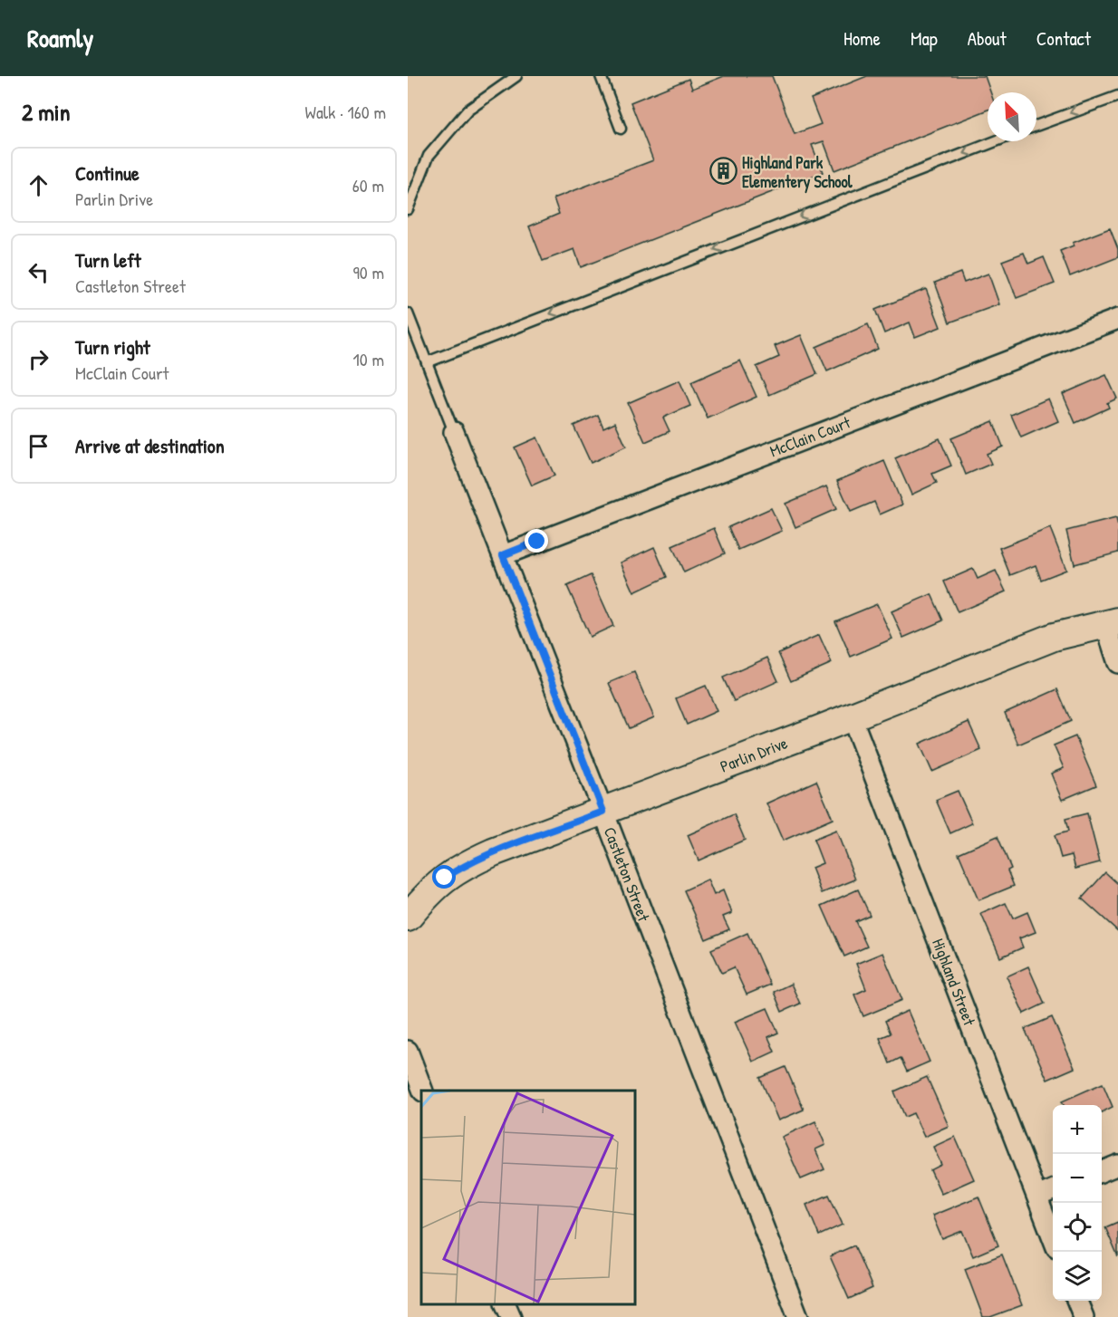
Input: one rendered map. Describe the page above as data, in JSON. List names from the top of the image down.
{
  "streets": {
    "street": [
      "McClain Court",
      "Parlin Drive",
      "Castleton Street",
      "Highland Street"
    ]
  },
  "crossings": [
    ["McClain Court", "Castleton Street"],
    ["Parlin Drive", "Castleton Street"],
    ["Parlin Drive", "Highland Street"]
  ],
  "places": {
    "building": ["Highland Park Elementery School"]
  },
  "north": "top left",
  "page": {
    "header": "Roamly",
    "nav": [
      "Home",
      "Map",
      "About",
      "Contact"
    ],
    "heading": ["2 min", "Walk · 160 m"],
    "list": [
      ["Continue", "Parlin Drive", "60 m"],
      ["Turn left", "Castleton Street", "90 m"],
      ["Turn right", "McClain Court", "10 m"],
      "Arrive at destination"
    ],
    "map_buttons": ["+", "−"]
  }
}
